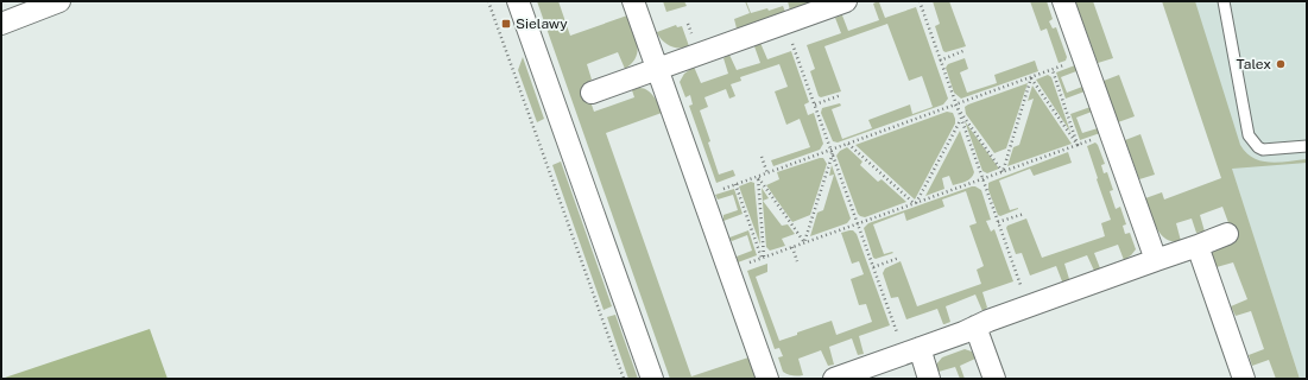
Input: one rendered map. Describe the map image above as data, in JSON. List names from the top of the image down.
{
  "places": {
    "transit": ["Sielawy"],
    "other": ["Talex"]
  }
}
